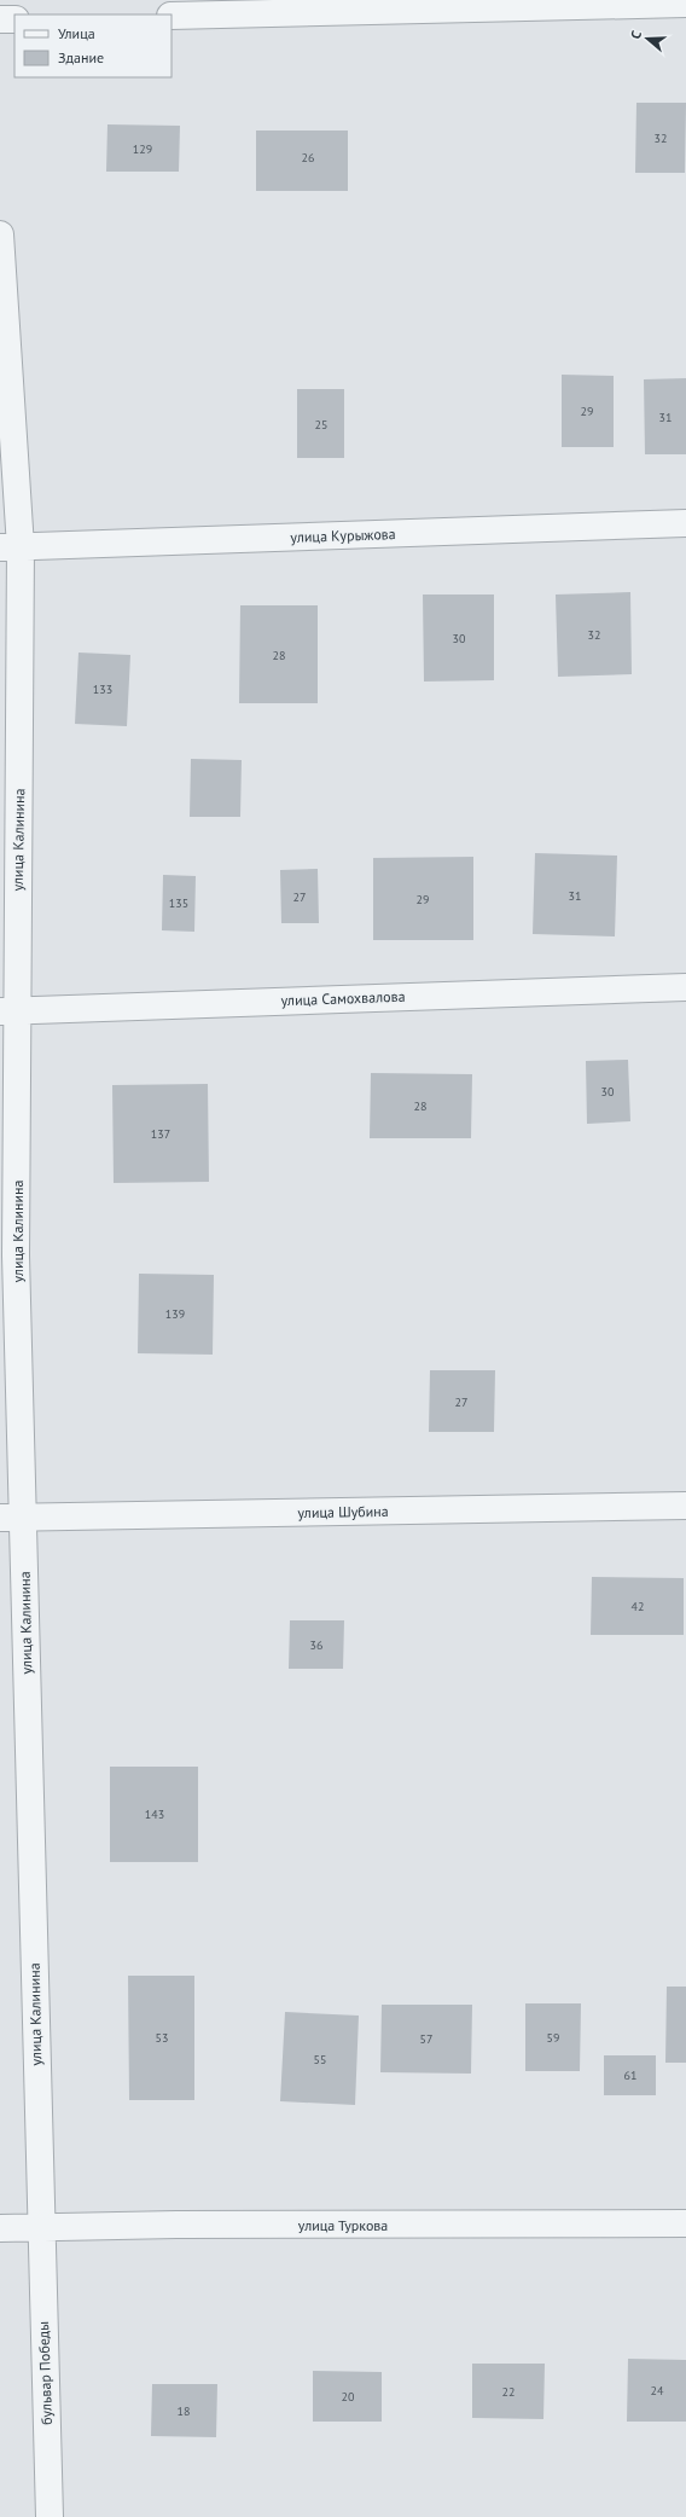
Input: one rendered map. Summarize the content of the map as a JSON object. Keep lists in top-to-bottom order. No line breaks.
{"streets":{"street":["улица Курыжова","улица Калинина","улица Самохвалова","улица Шубина","улица Туркова","бульвар Победы"]},"crossings":[["улица Курыжова","улица Калинина"],["улица Калинина","улица Самохвалова"],["улица Калинина","улица Шубина"],["улица Калинина","улица Туркова"],["улица Калинина","бульвар Победы"],["улица Туркова","бульвар Победы"]],"house_numbers":["32","129","26","29","31","25","32","30","28","133","31","27","29","135","30","28","137","139","27","42","36","143","53","59","57","55","61","24","22","20","18"],"legend":["Улица","Здание"],"north":"left"}
